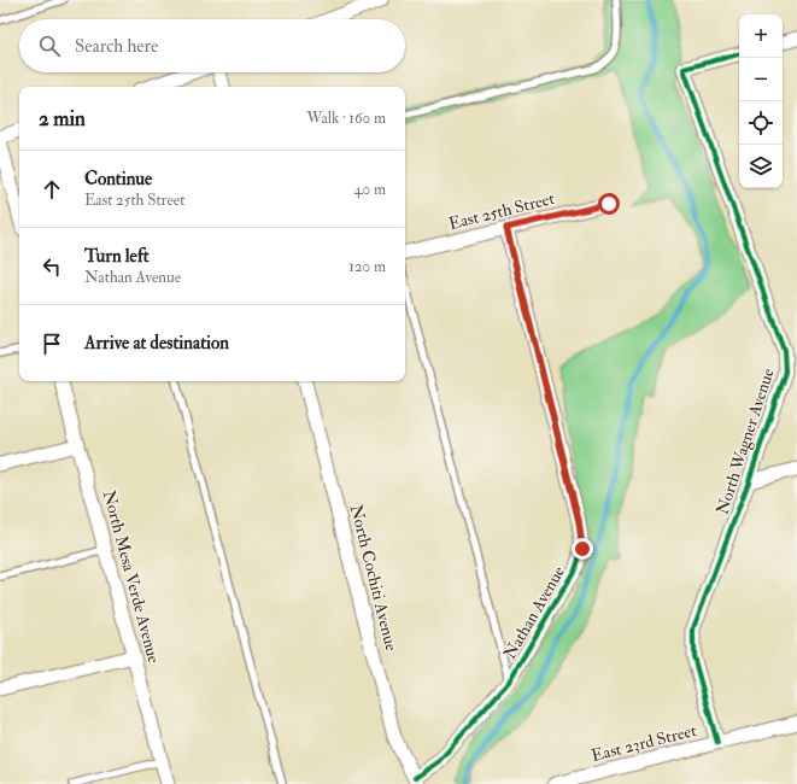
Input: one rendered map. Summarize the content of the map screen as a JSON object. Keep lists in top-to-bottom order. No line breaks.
{"streets":{"street":["East 25th Street","North Wagner Avenue","North Mesa Verde Avenue","North Cochiti Avenue","Nathan Avenue","East 23rd Street"]},"crossings":[["East 25th Street","Nathan Avenue"],["North Wagner Avenue","East 23rd Street"],["North Cochiti Avenue","Nathan Avenue"]],"page":{"map_buttons":["+","−"],"search":"Search here","heading":["2 min","Walk · 160 m"],"list":[["Continue","East 25th Street","40 m"],["Turn left","Nathan Avenue","120 m"],"Arrive at destination"]}}
